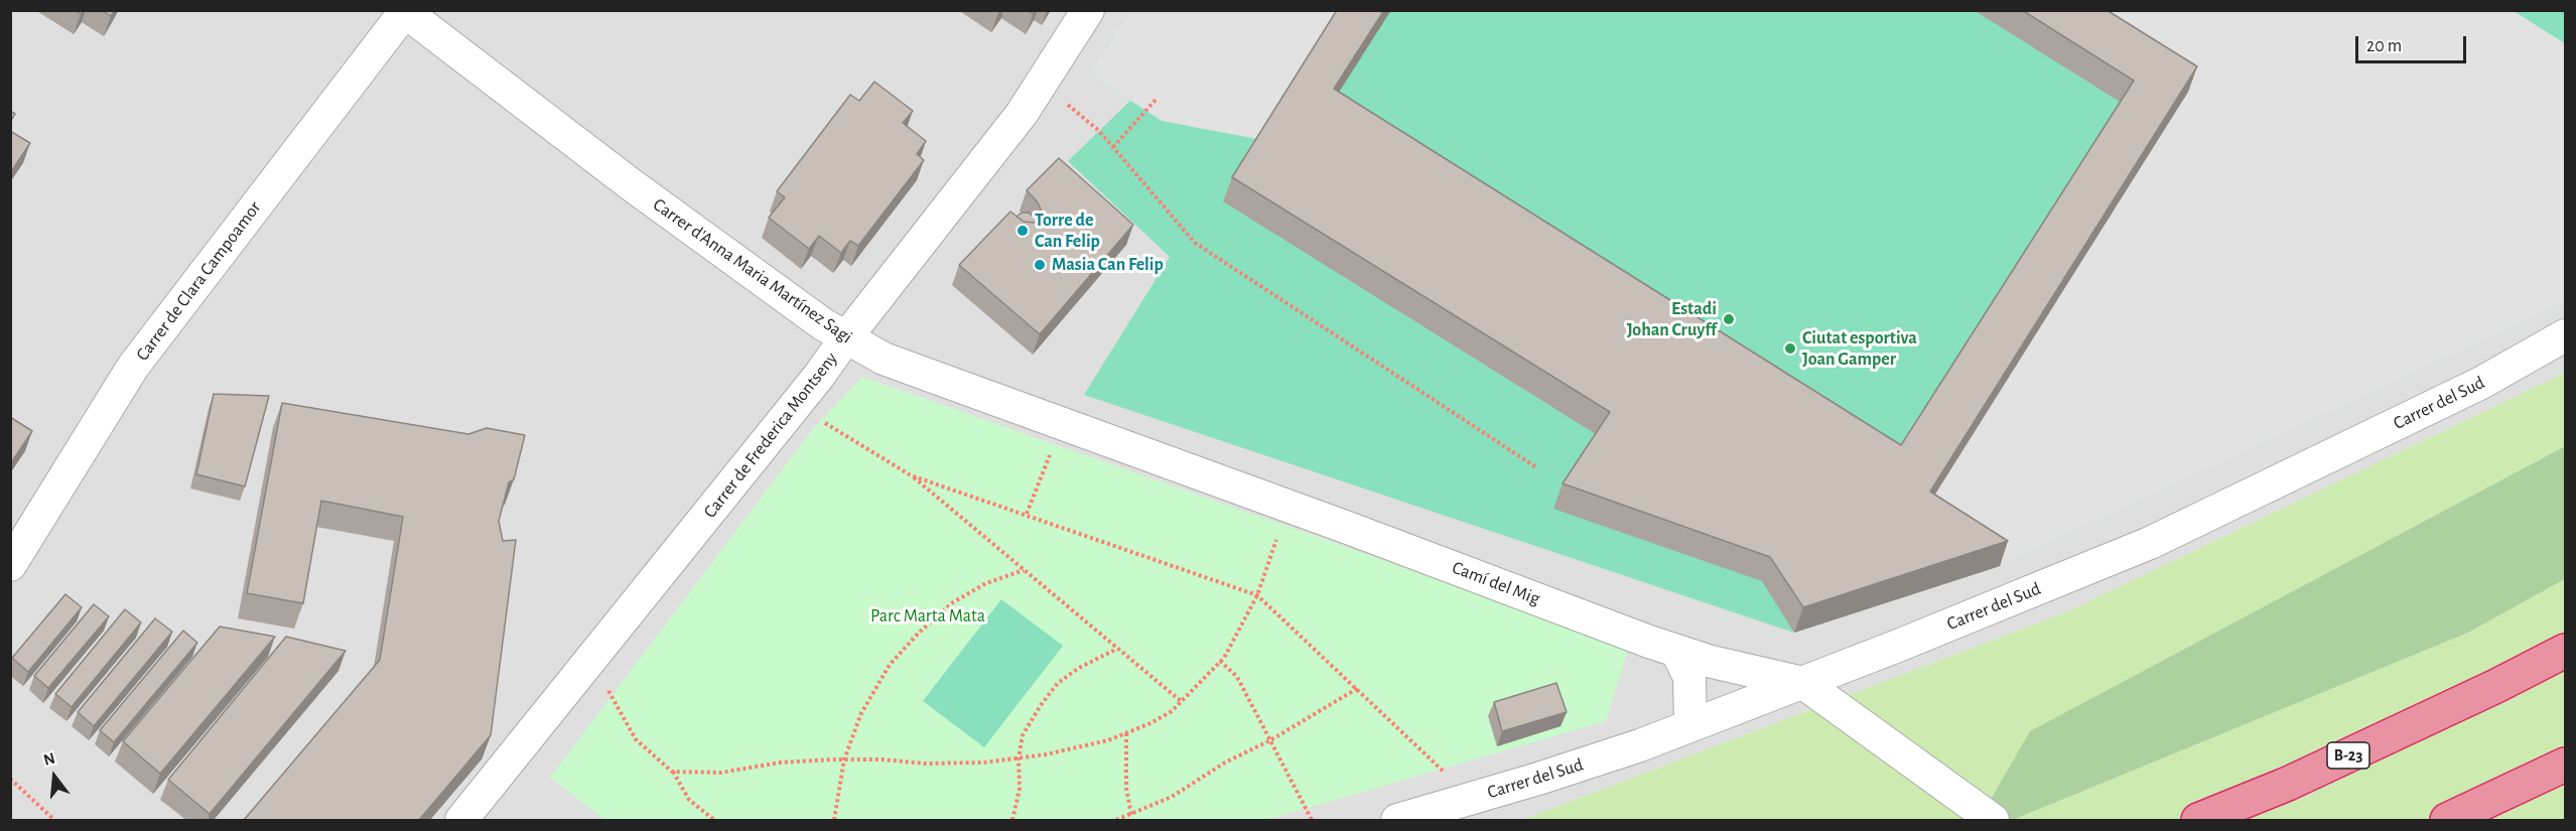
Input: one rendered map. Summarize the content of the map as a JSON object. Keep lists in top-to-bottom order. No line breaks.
{"streets":{"highway":["B-23"],"street":["Carrer d'Anna Maria Martínez Sagi","Carrer de Clara Campoamor","Carrer del Sud","Carrer de Frederica Montseny","Camí del Mig"]},"crossings":[["Carrer d'Anna Maria Martínez Sagi","Carrer de Clara Campoamor"],["Carrer d'Anna Maria Martínez Sagi","Carrer de Frederica Montseny"],["Carrer d'Anna Maria Martínez Sagi","Camí del Mig"],["Carrer del Sud","Camí del Mig"]],"parks":["Parc Marta Mata"],"places":["Torre de Can Felip","Masia Can Felip","Estadi Johan Cruyff","Ciutat esportiva Joan Gamper"],"scale_bar":"20 m","north":"top"}
